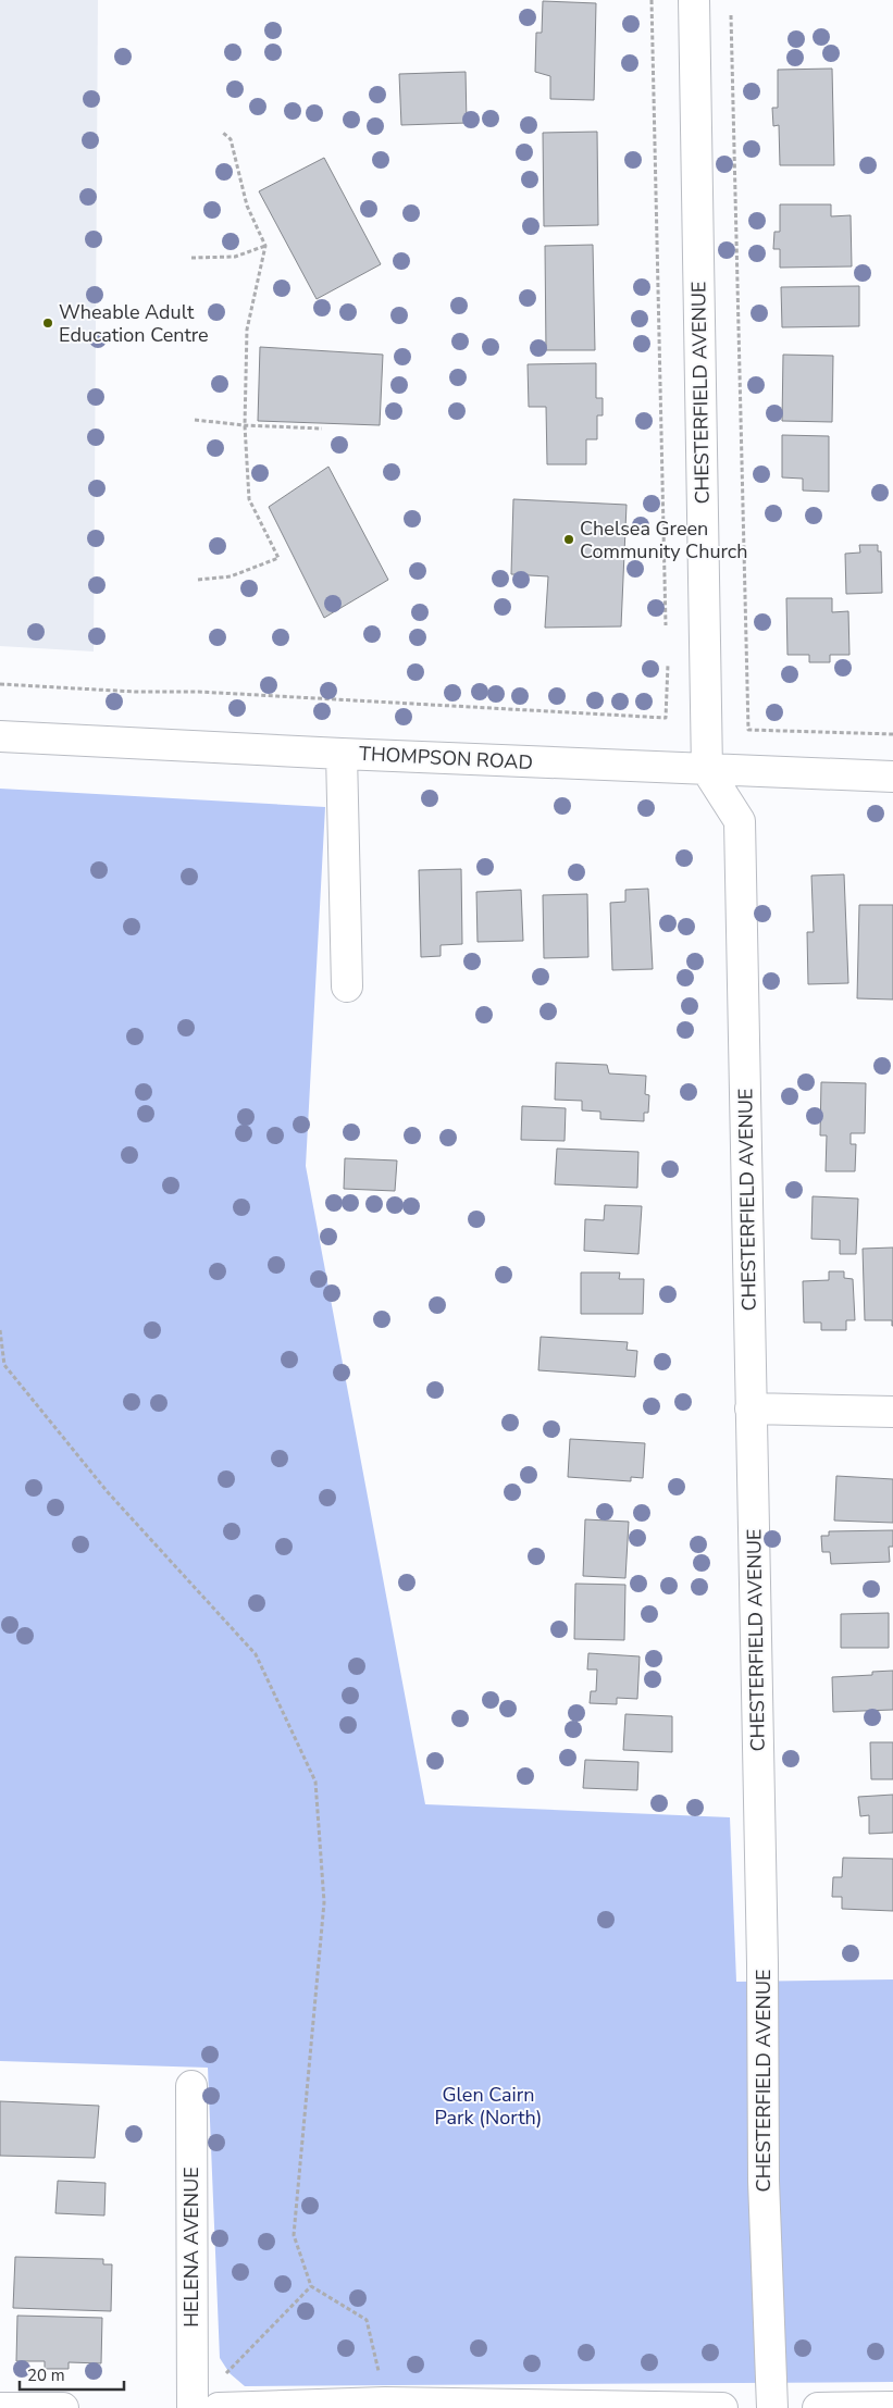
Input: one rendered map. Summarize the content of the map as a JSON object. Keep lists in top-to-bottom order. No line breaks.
{"streets":{"street":["CHESTERFIELD AVENUE","THOMPSON ROAD","HELENA AVENUE"]},"crossings":[["CHESTERFIELD AVENUE","THOMPSON ROAD"]],"parks":["Glen Cairn Park (North)"],"places":["Wheable Adult Education Centre","Chelsea Green Community Church"],"scale_bar":"20 m"}
